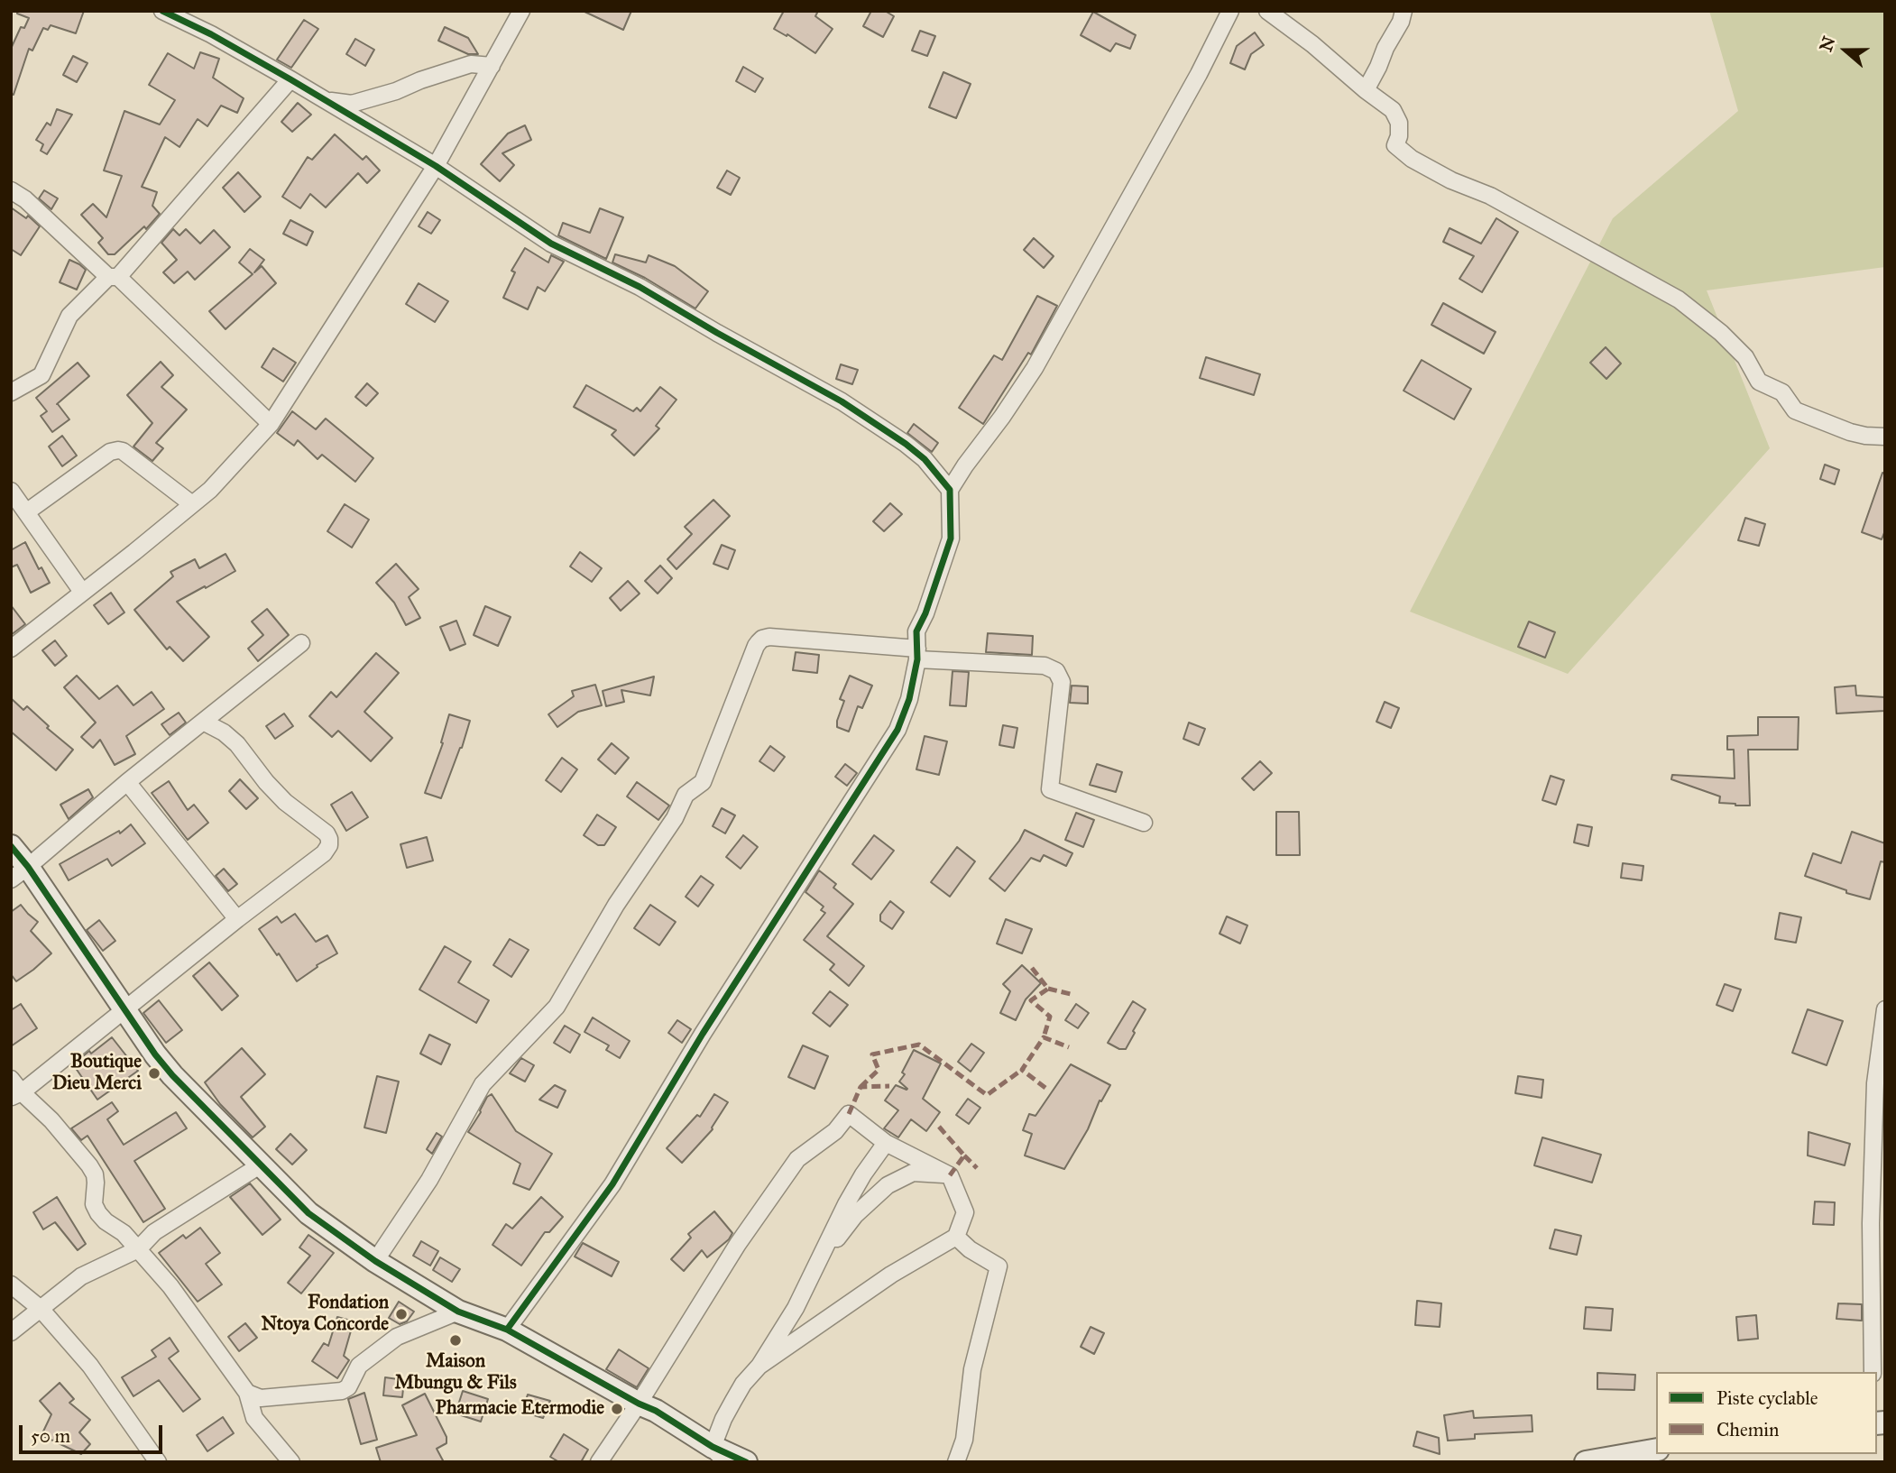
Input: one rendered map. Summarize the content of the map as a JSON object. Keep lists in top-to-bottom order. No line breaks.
{"places":["Boutique Dieu Merci","Fondation Ntoya Concorde","Maison Mbungu & Fils","Pharmacie Etermodie"],"legend":["Piste cyclable","Chemin"],"scale_bar":"50 m","north":"left"}
